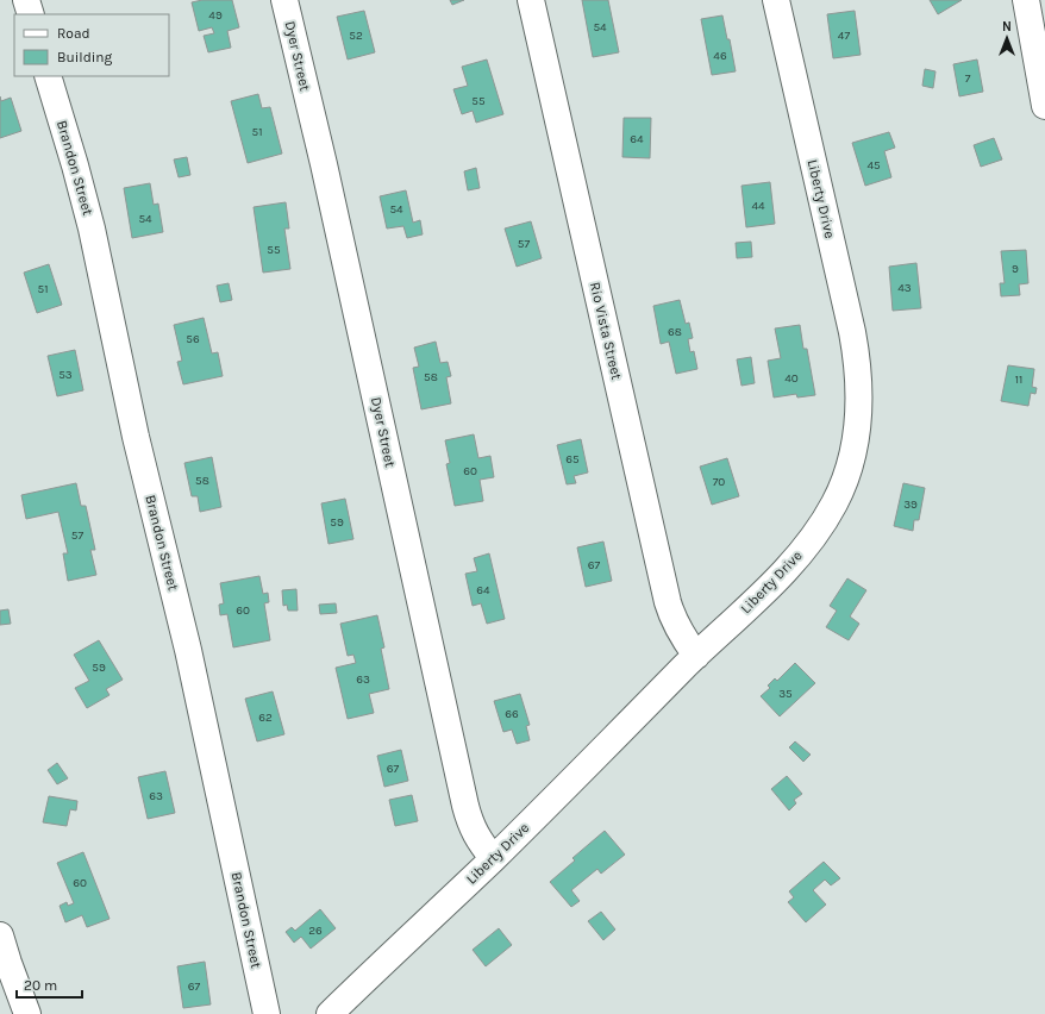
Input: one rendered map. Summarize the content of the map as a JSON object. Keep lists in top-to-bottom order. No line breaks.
{"streets":{"street":["Dyer Street","Brandon Street","Liberty Drive","Rio Vista Street"]},"crossings":[["Dyer Street","Liberty Drive"],["Liberty Drive","Rio Vista Street"]],"house_numbers":["49","54","52","47","46","7","55","51","64","45","44","54","54","57","55","9","43","51","68","56","53","58","40","11","65","60","58","70","39","59","57","67","64","60","59","63","35","66","62","67","63","60","26","67"],"legend":["Road","Building"],"scale_bar":"20 m","north":"top"}
